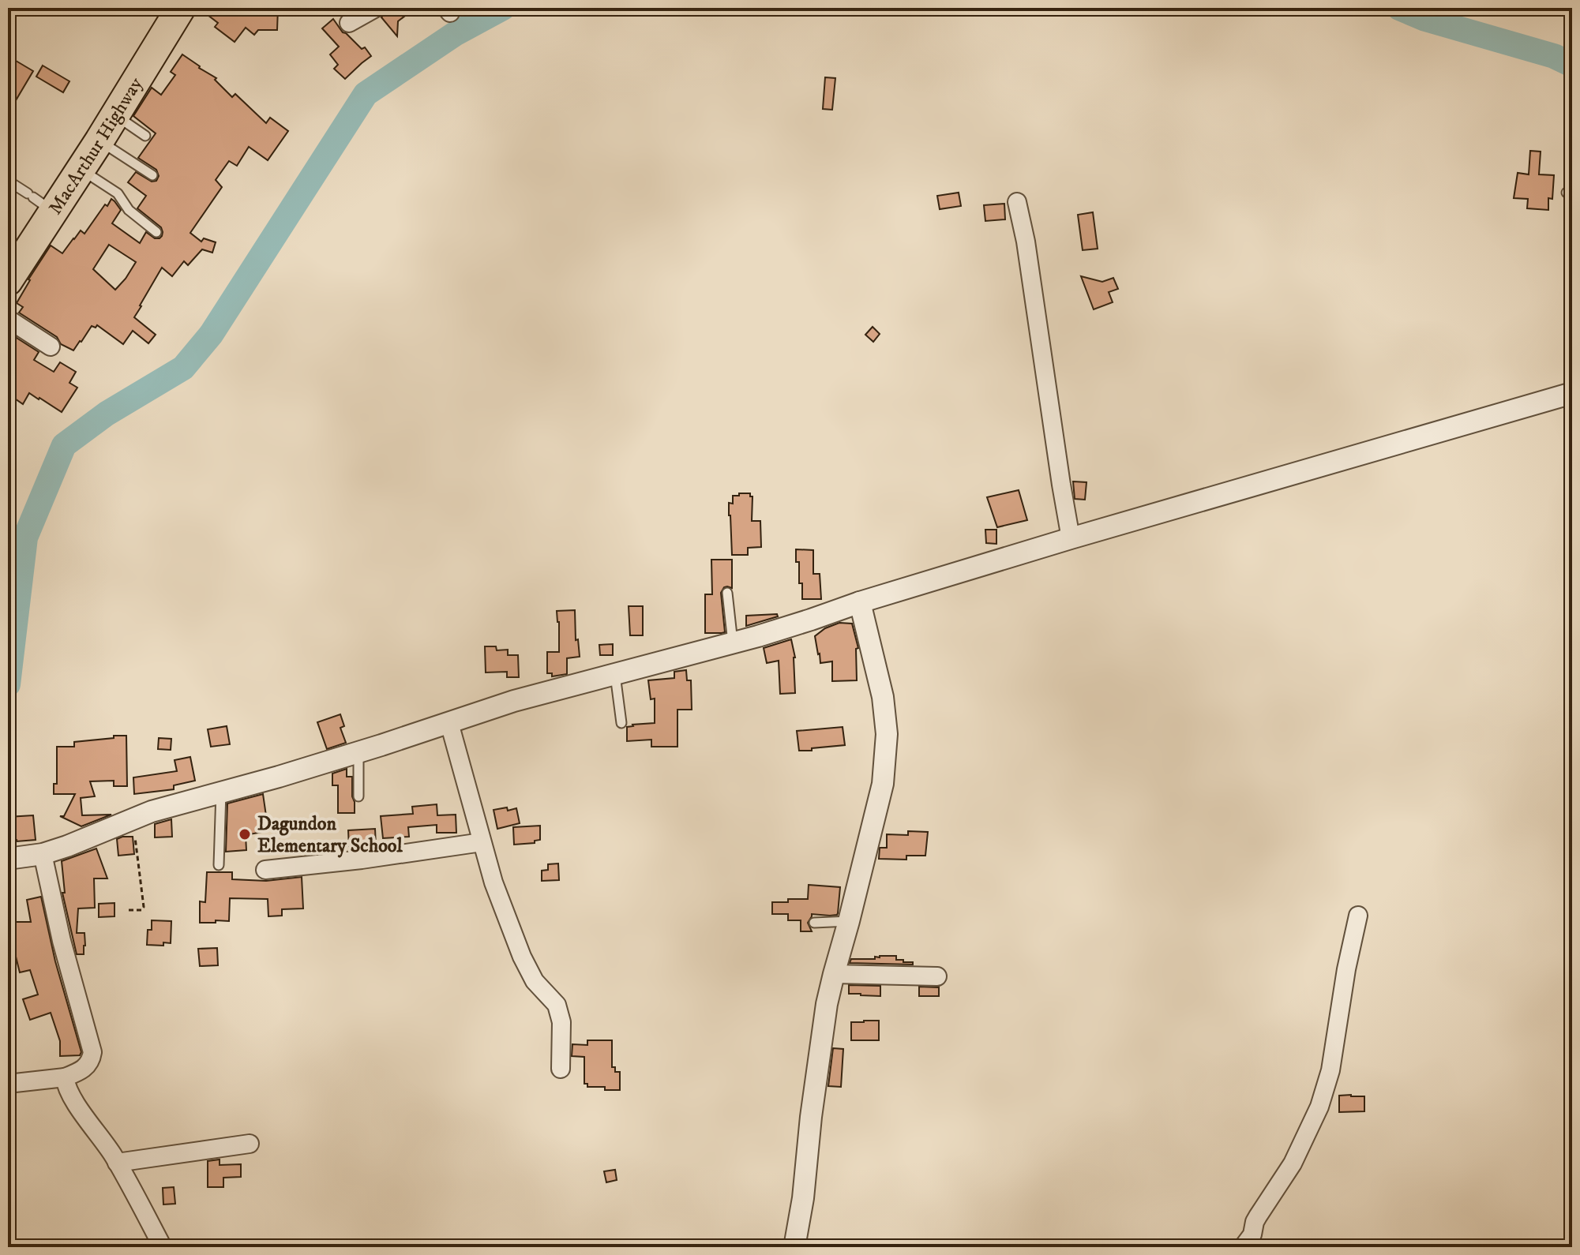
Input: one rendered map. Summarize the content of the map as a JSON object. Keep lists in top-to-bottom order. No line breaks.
{"streets":{"highway":["MacArthur Highway"]},"places":["Dagundon Elementary School"]}
